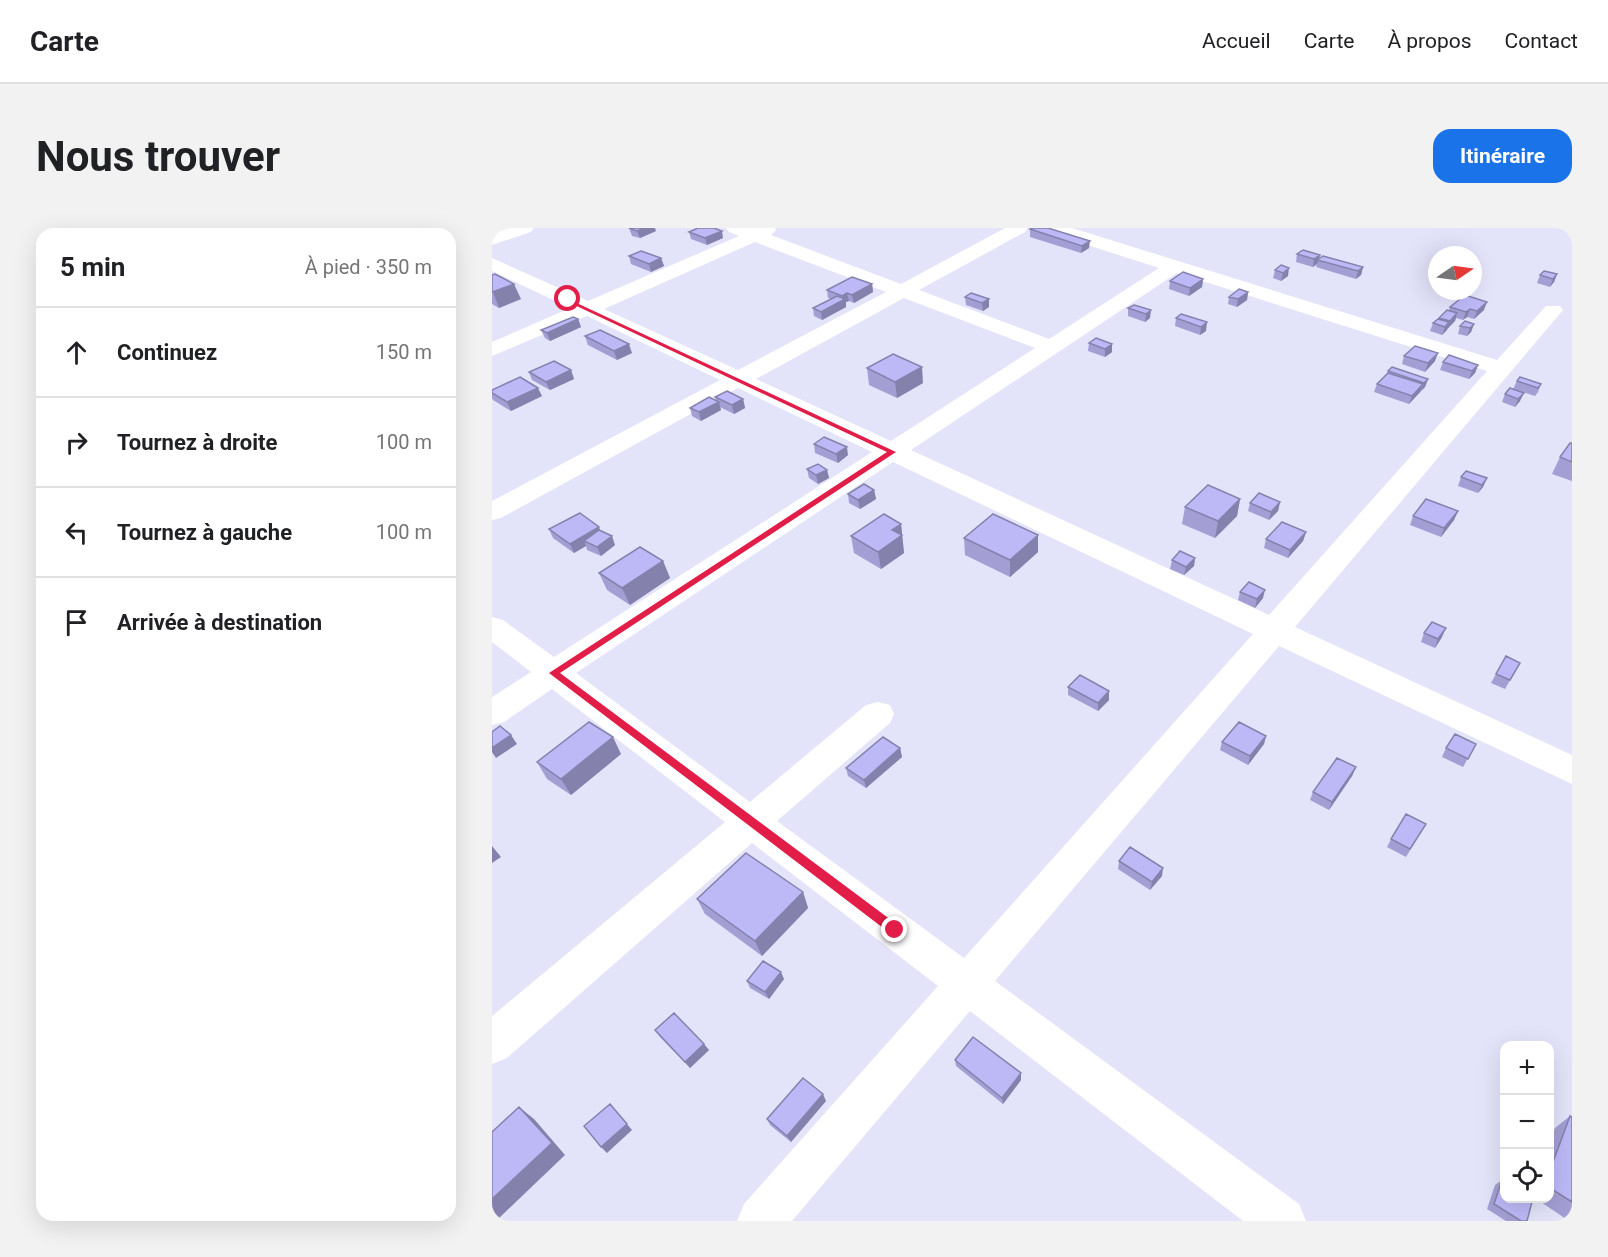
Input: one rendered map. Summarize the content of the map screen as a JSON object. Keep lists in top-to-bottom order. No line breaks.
{"north":"right","page":{"header":"Carte","nav":["Accueil","Carte","À propos","Contact"],"buttons":"Itinéraire","title":"Nous trouver","heading":["5 min","À pied · 350 m"],"list":[["Continuez","150 m"],["Tournez à droite","100 m"],["Tournez à gauche","100 m"],"Arrivée à destination"],"map_buttons":["+","−"]}}
